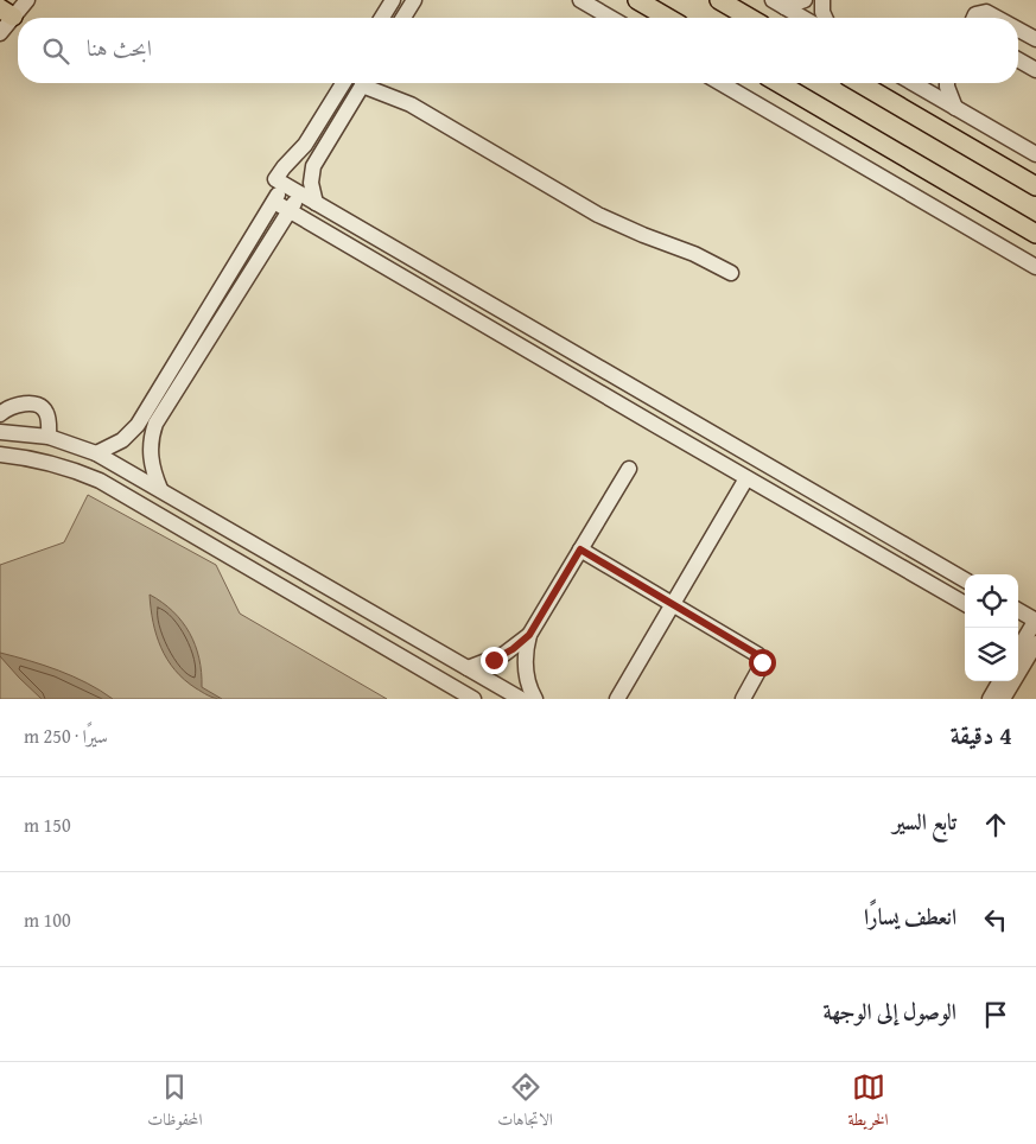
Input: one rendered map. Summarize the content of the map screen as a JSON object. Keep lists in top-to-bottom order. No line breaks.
{"page":{"search":"ابحث هنا","heading":["4 دقيقة","سيرًا · 250 m"],"list":[["تابع السير","150 m"],["انعطف يسارًا","100 m"],"الوصول إلى الوجهة"],"nav":["الخريطة","الاتجاهات","المحفوظات"]}}
